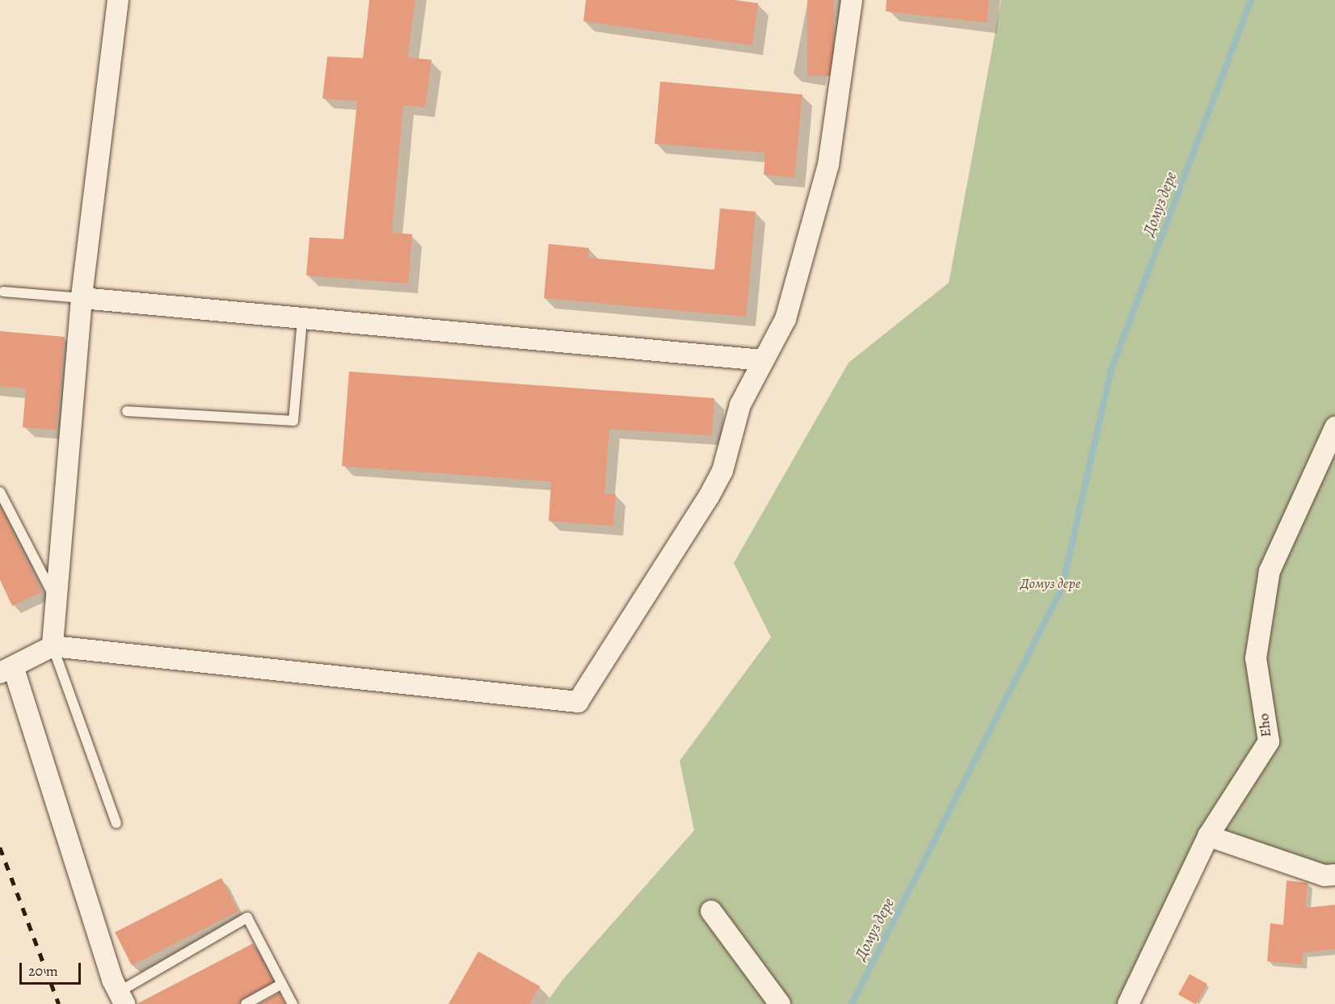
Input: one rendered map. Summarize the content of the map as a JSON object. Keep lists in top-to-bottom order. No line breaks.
{"streets":{"street":["Eho"]},"water":["Домуз дере"],"parks":["Домуз дере"],"scale_bar":"20 m"}
